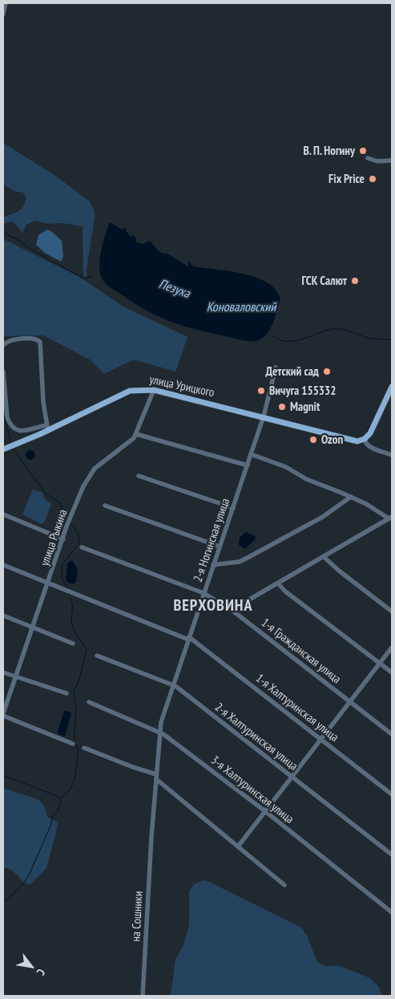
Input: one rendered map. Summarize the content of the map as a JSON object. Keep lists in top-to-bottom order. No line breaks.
{"streets":{"main road":["улица Урицкого"],"street":["улица Рыкина","2-я Ногинская улица","1-я Гражданская улица","1-я Халтуринская улица","2-я Халтуринская улица","3-я Халтуринская улица","на Сошники"]},"crossings":[["улица Урицкого","улица Рыкина"],["улица Урицкого","2-я Ногинская улица"],["улица Рыкина","1-я Халтуринская улица"],["2-я Ногинская улица","1-я Гражданская улица"],["2-я Ногинская улица","1-я Халтуринская улица"],["2-я Ногинская улица","2-я Халтуринская улица"],["2-я Ногинская улица","3-я Халтуринская улица"],["2-я Ногинская улица","на Сошники"]],"districts":["ВЕРХОВИНА"],"water":["Пезуха","Коноваловский"],"places":["В. П. Ногину","Fix Price","ГСК Салют","Детский сад","Вичуга 155332","Magnit","Ozon"],"north":"bottom right"}
